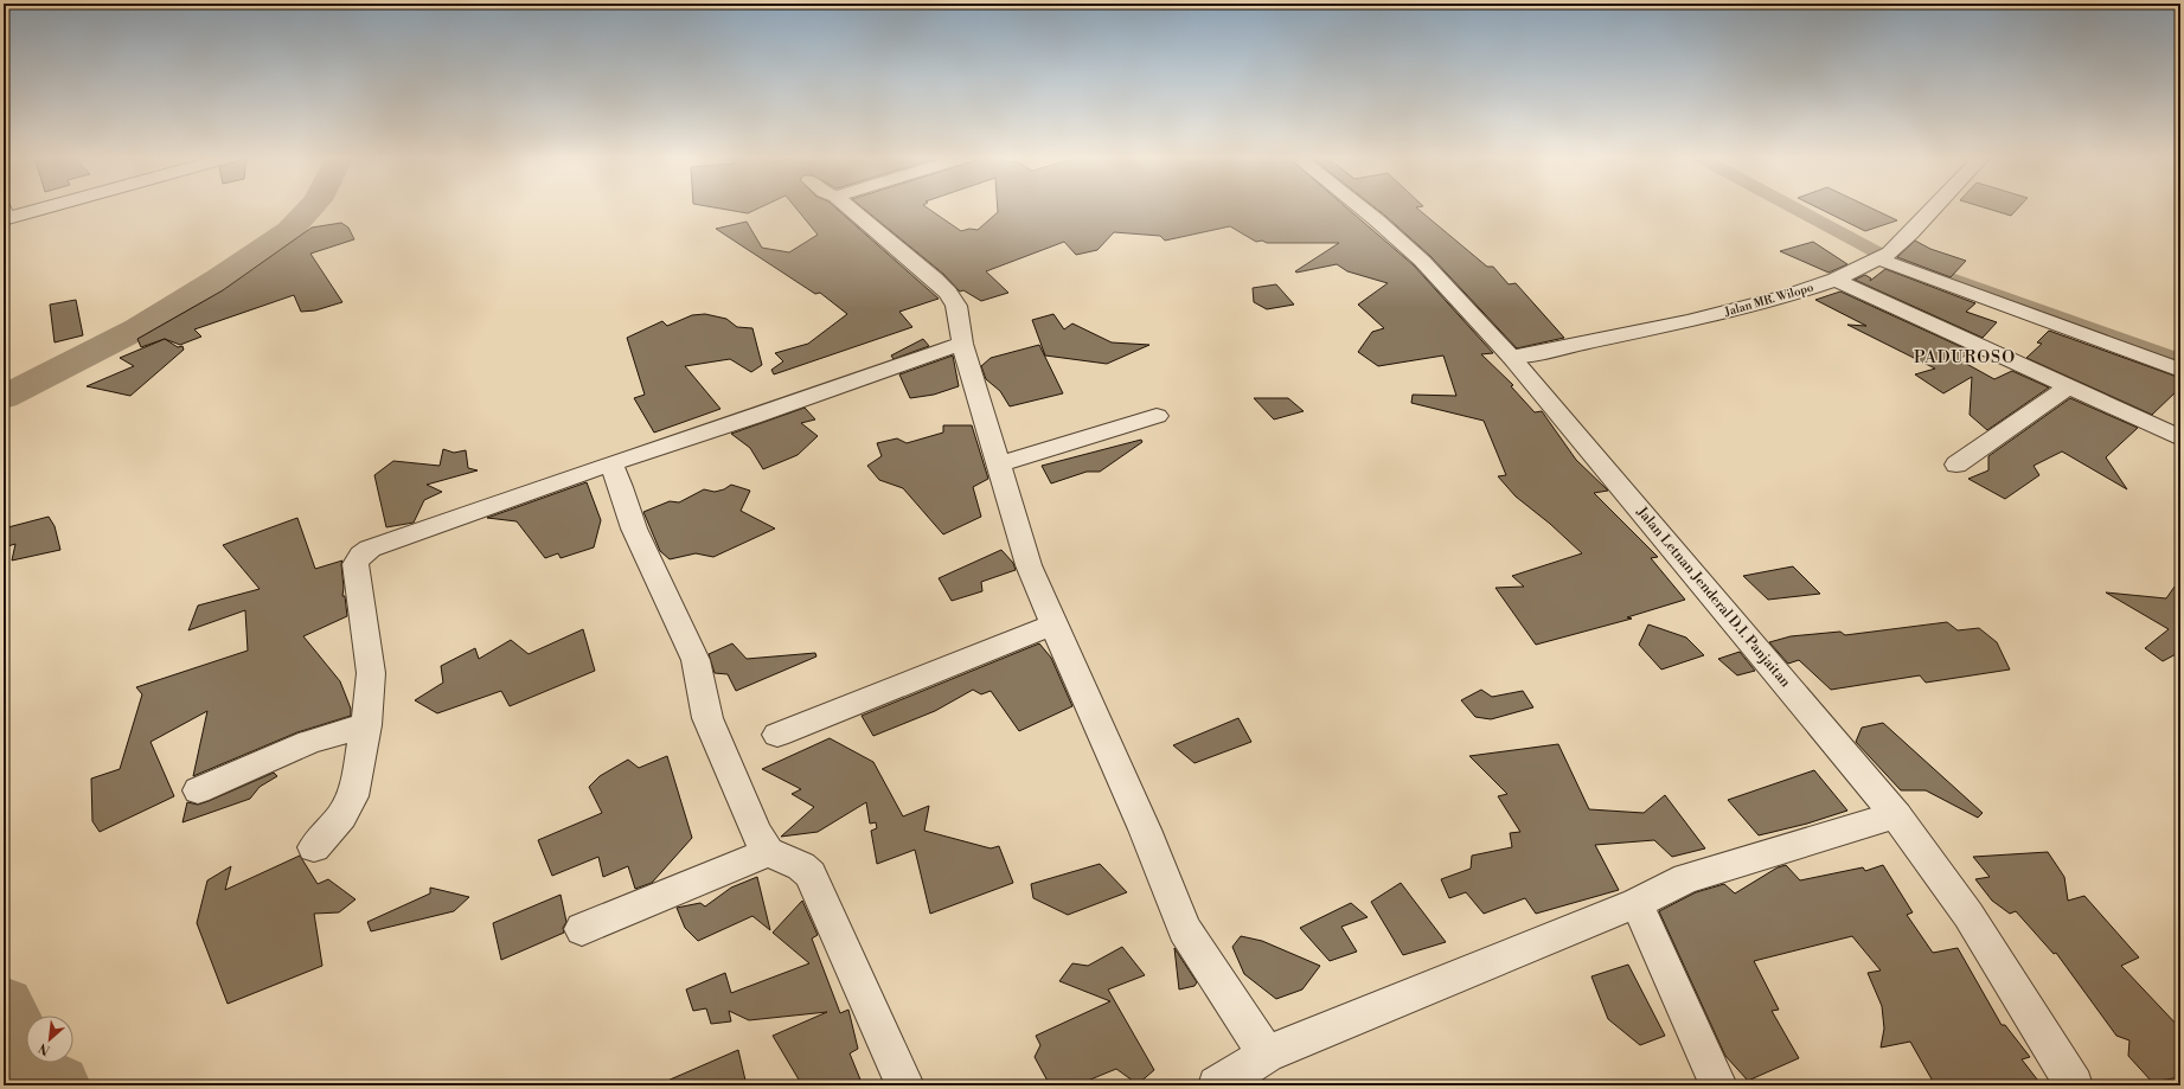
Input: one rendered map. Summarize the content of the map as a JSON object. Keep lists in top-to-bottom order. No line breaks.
{"streets":{"street":["Jalan MR. Wilopo","Jalan Letnan Jenderal D.I. Panjaitan"]},"crossings":[["Jalan MR. Wilopo","Jalan Letnan Jenderal D.I. Panjaitan"]],"districts":["PADUROSO"],"north":"bottom left"}
